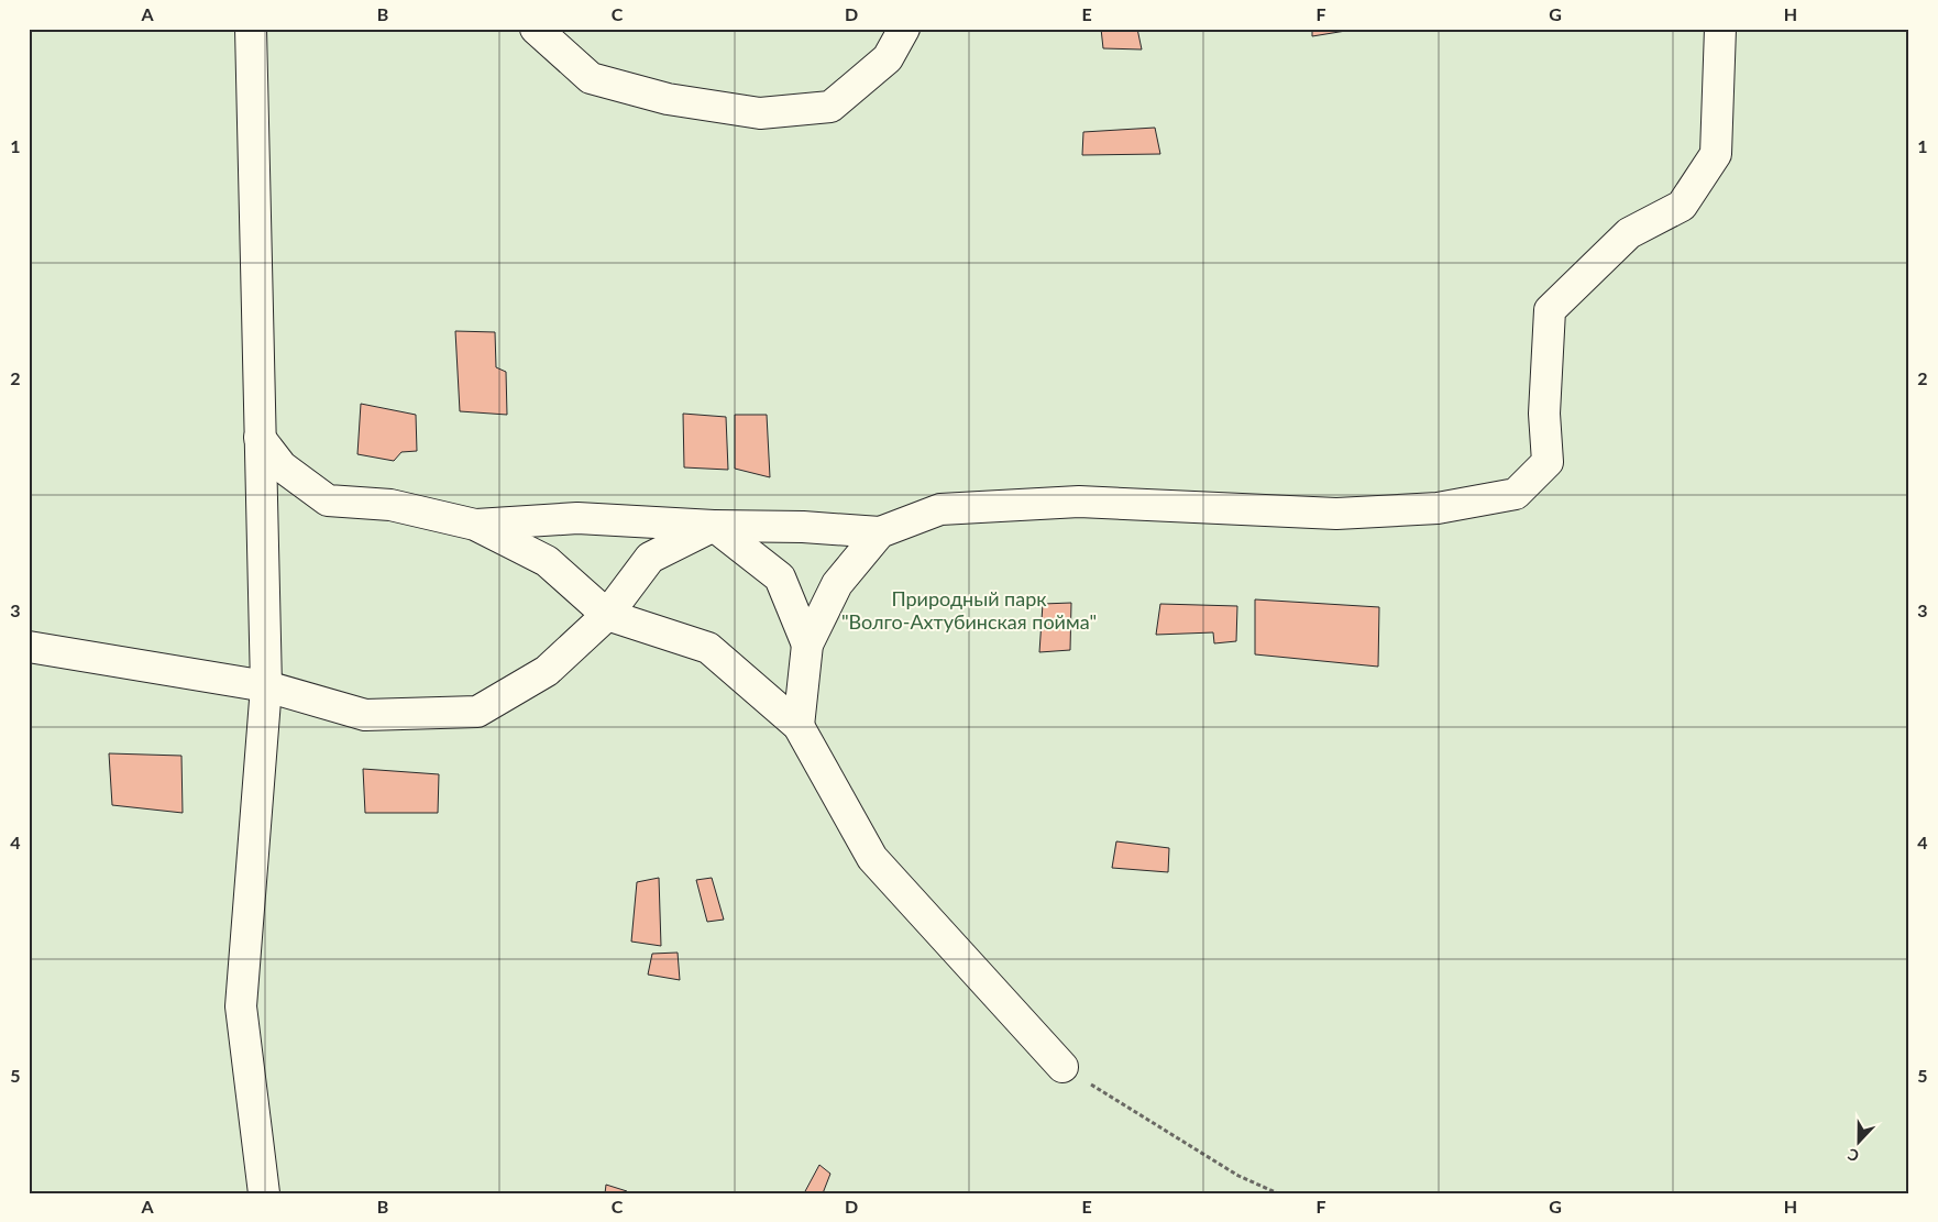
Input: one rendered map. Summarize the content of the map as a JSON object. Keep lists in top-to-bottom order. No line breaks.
{"parks":["Природный парк \"Волго-Ахтубинская пойма\""],"north":"bottom","grid":{"columns":["A","B","C","D","E","F","G","H"],"rows":["1","2","3","4","5"]}}
